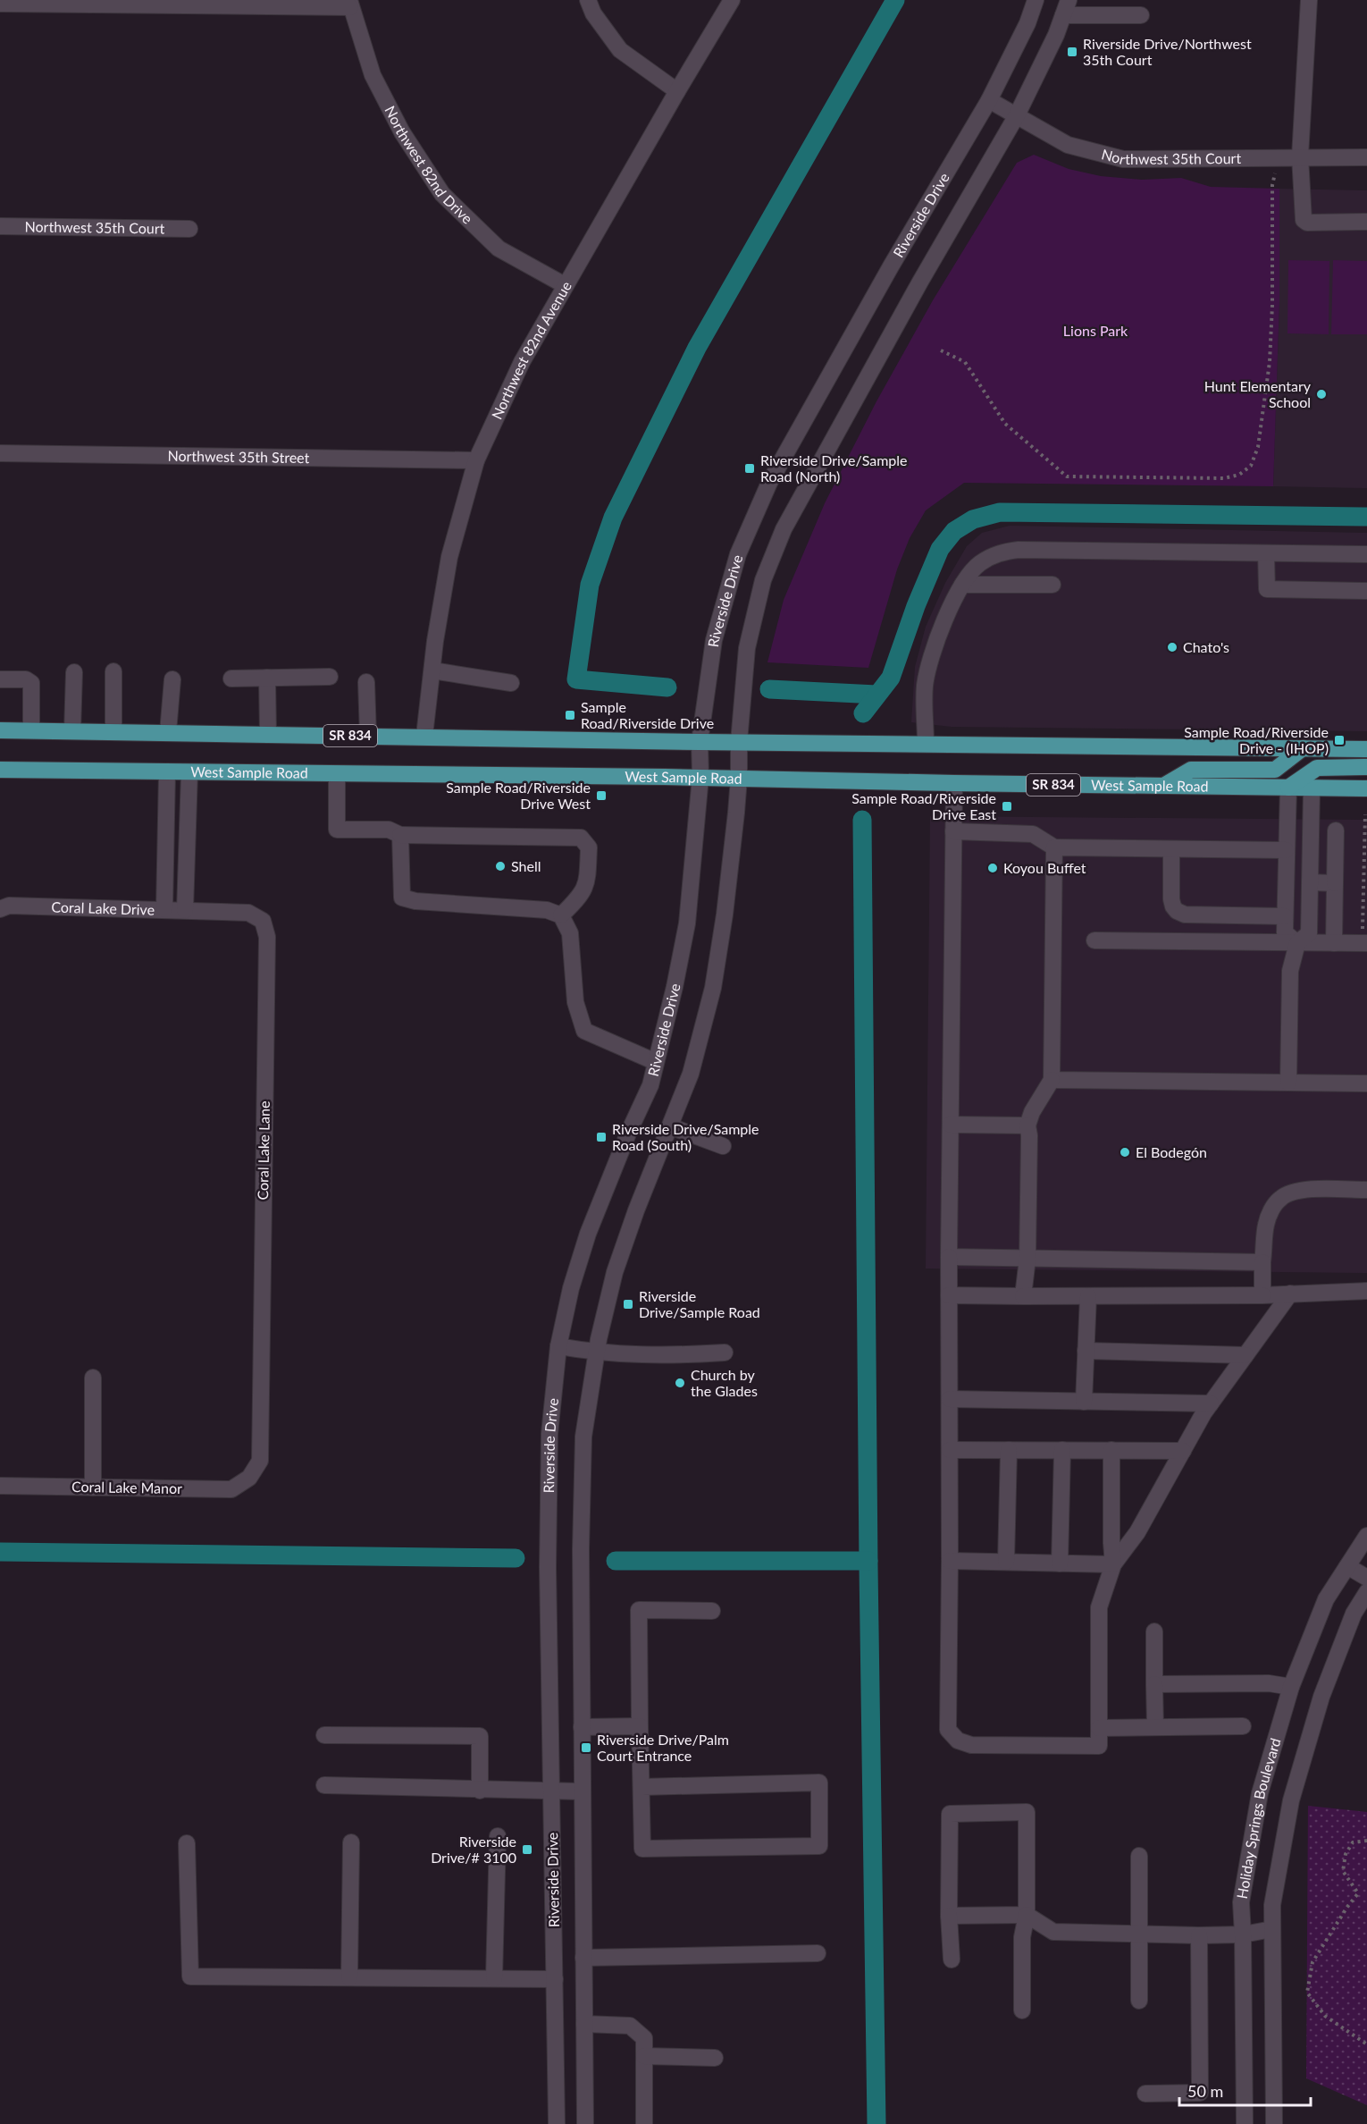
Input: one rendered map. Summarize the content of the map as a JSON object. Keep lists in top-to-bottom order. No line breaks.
{"streets":{"main road":["SR 834","West Sample Road"],"street":["Northwest 35th Court","Northwest 82nd Drive","Riverside Drive","Northwest 82nd Avenue","Northwest 35th Street","Coral Lake Drive","Coral Lake Lane","Coral Lake Manor","Holiday Springs Boulevard"]},"crossings":[["Northwest 35th Court","Riverside Drive"],["Northwest 82nd Drive","Northwest 82nd Avenue"],["Riverside Drive","SR 834"],["Riverside Drive","West Sample Road"],["Northwest 82nd Avenue","Northwest 35th Street"],["Northwest 82nd Avenue","SR 834"],["West Sample Road","Coral Lake Drive"],["Coral Lake Drive","Coral Lake Lane"],["Coral Lake Lane","Coral Lake Manor"]],"parks":["Lions Park"],"places":{"transit":["Riverside Drive/Northwest 35th Court","Riverside Drive/Sample Road (North)","Sample Road/Riverside Drive","Sample Road/Riverside Drive - (IHOP)","Sample Road/Riverside Drive West","Sample Road/Riverside Drive East","Riverside Drive/Sample Road (South)","Riverside Drive/Sample Road","Riverside Drive/Palm Court Entrance","Riverside Drive/# 3100"],"other":["Hunt Elementary School","Chato's","Shell","Koyou Buffet","El Bodegón","Church by the Glades"]},"scale_bar":"50 m"}
